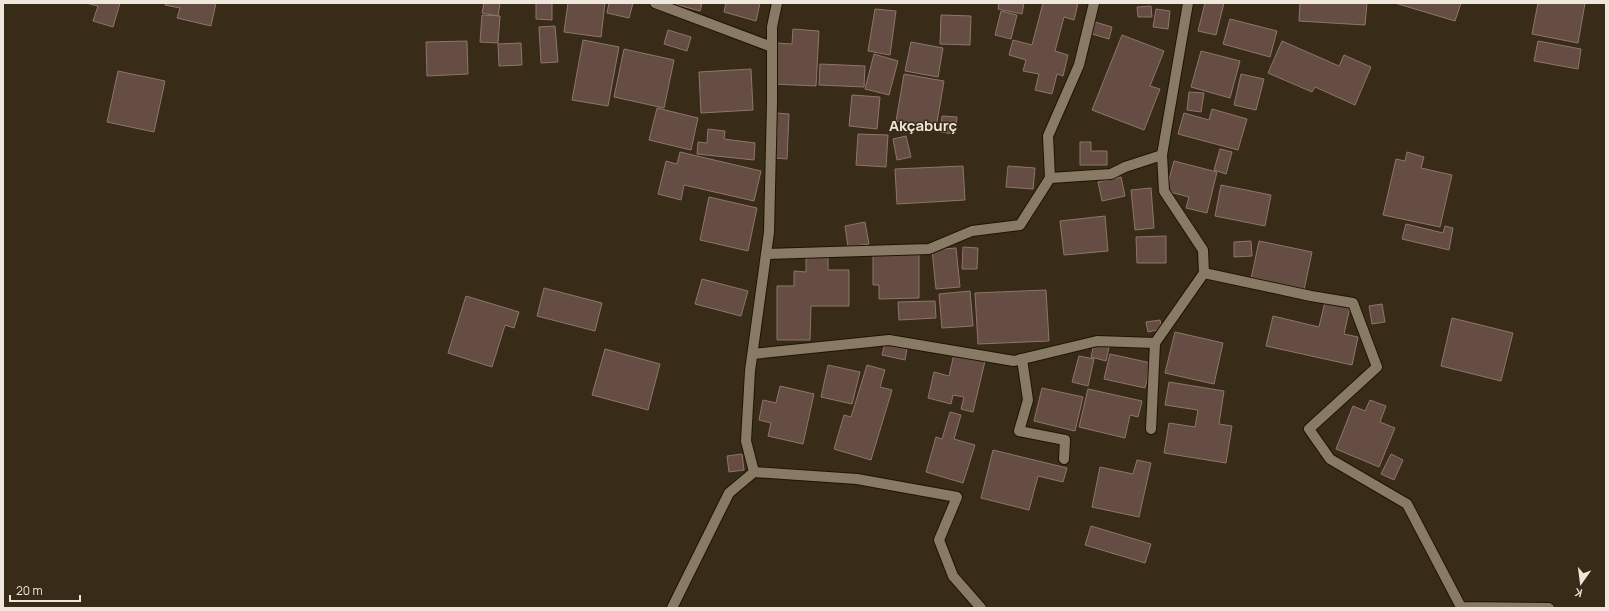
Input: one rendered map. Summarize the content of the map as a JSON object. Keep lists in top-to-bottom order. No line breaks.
{"districts":["Akçaburç"],"scale_bar":"20 m","north":"bottom"}
